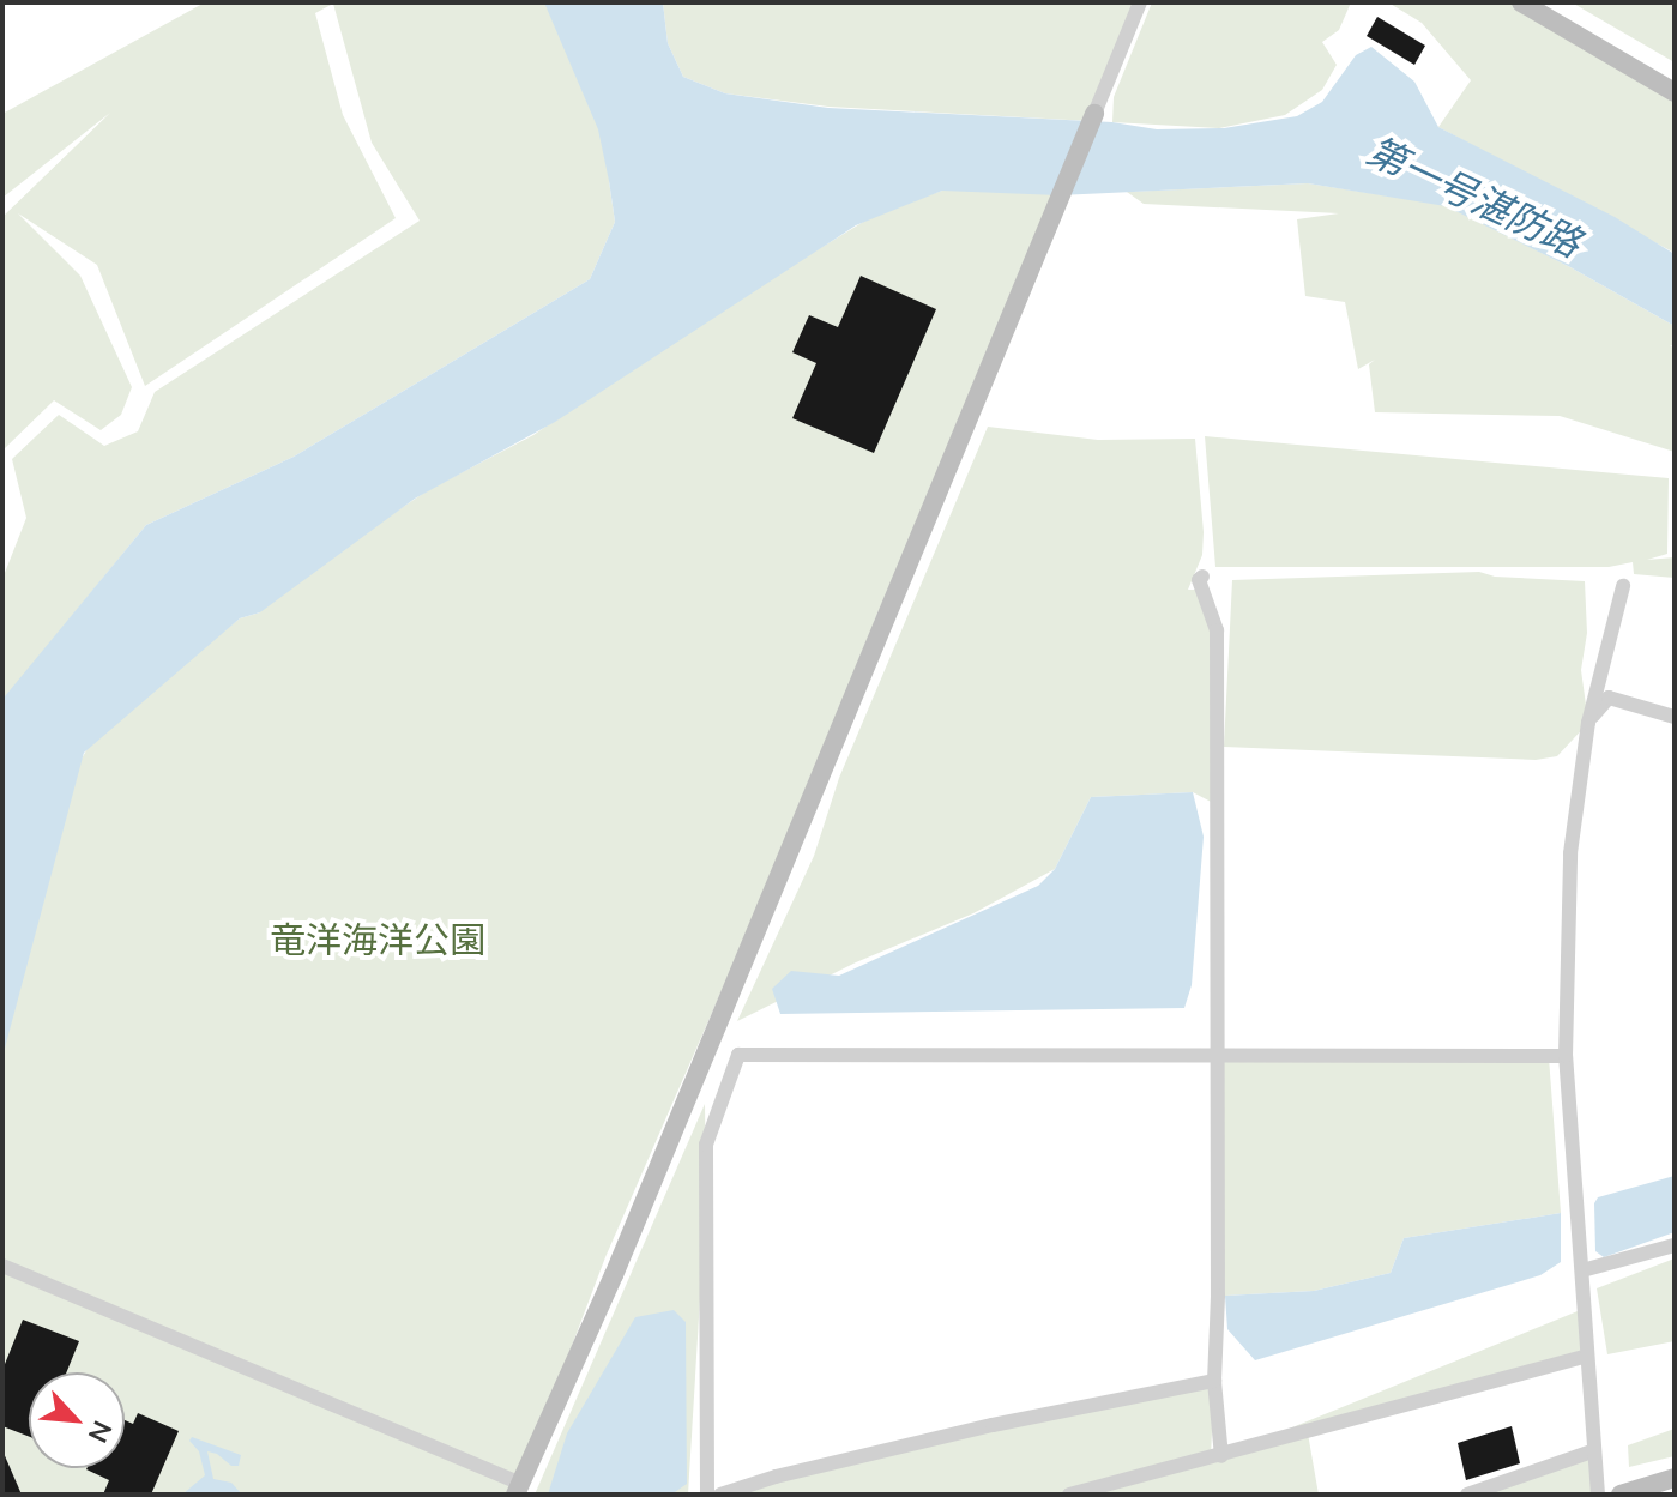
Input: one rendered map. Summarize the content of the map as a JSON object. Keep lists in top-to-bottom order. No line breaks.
{"water":["第一号湛防路"],"parks":["竜洋海洋公園"],"north":"bottom right"}
